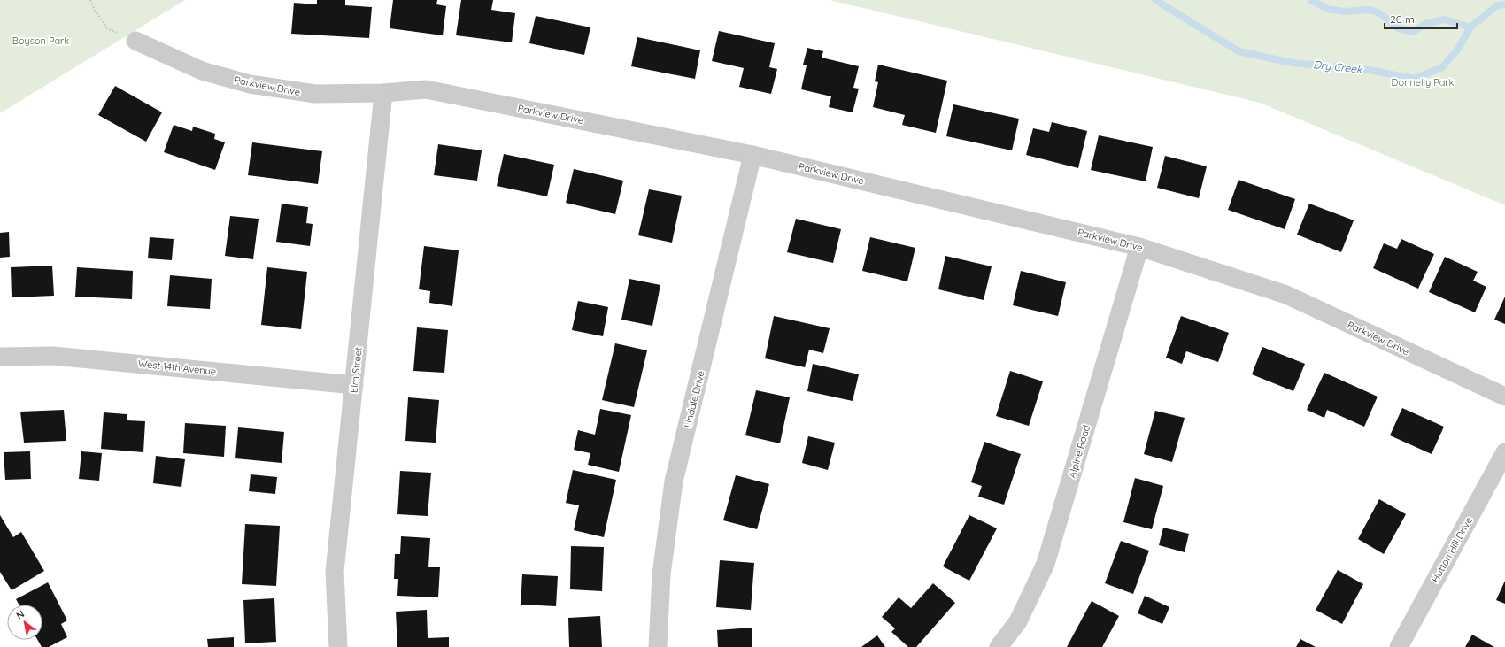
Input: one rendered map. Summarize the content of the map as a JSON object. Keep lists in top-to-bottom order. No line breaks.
{"streets":{"street":["Parkview Drive","West 14th Avenue","Elm Street","Lindale Drive","Alpine Road","Hutton Hill Drive"]},"crossings":[["Parkview Drive","Elm Street"],["Parkview Drive","Lindale Drive"],["Parkview Drive","Alpine Road"],["West 14th Avenue","Elm Street"]],"water":["Dry Creek"],"parks":["Boyson Park","Donnelly Park"],"scale_bar":"20 m","north":"top left"}
